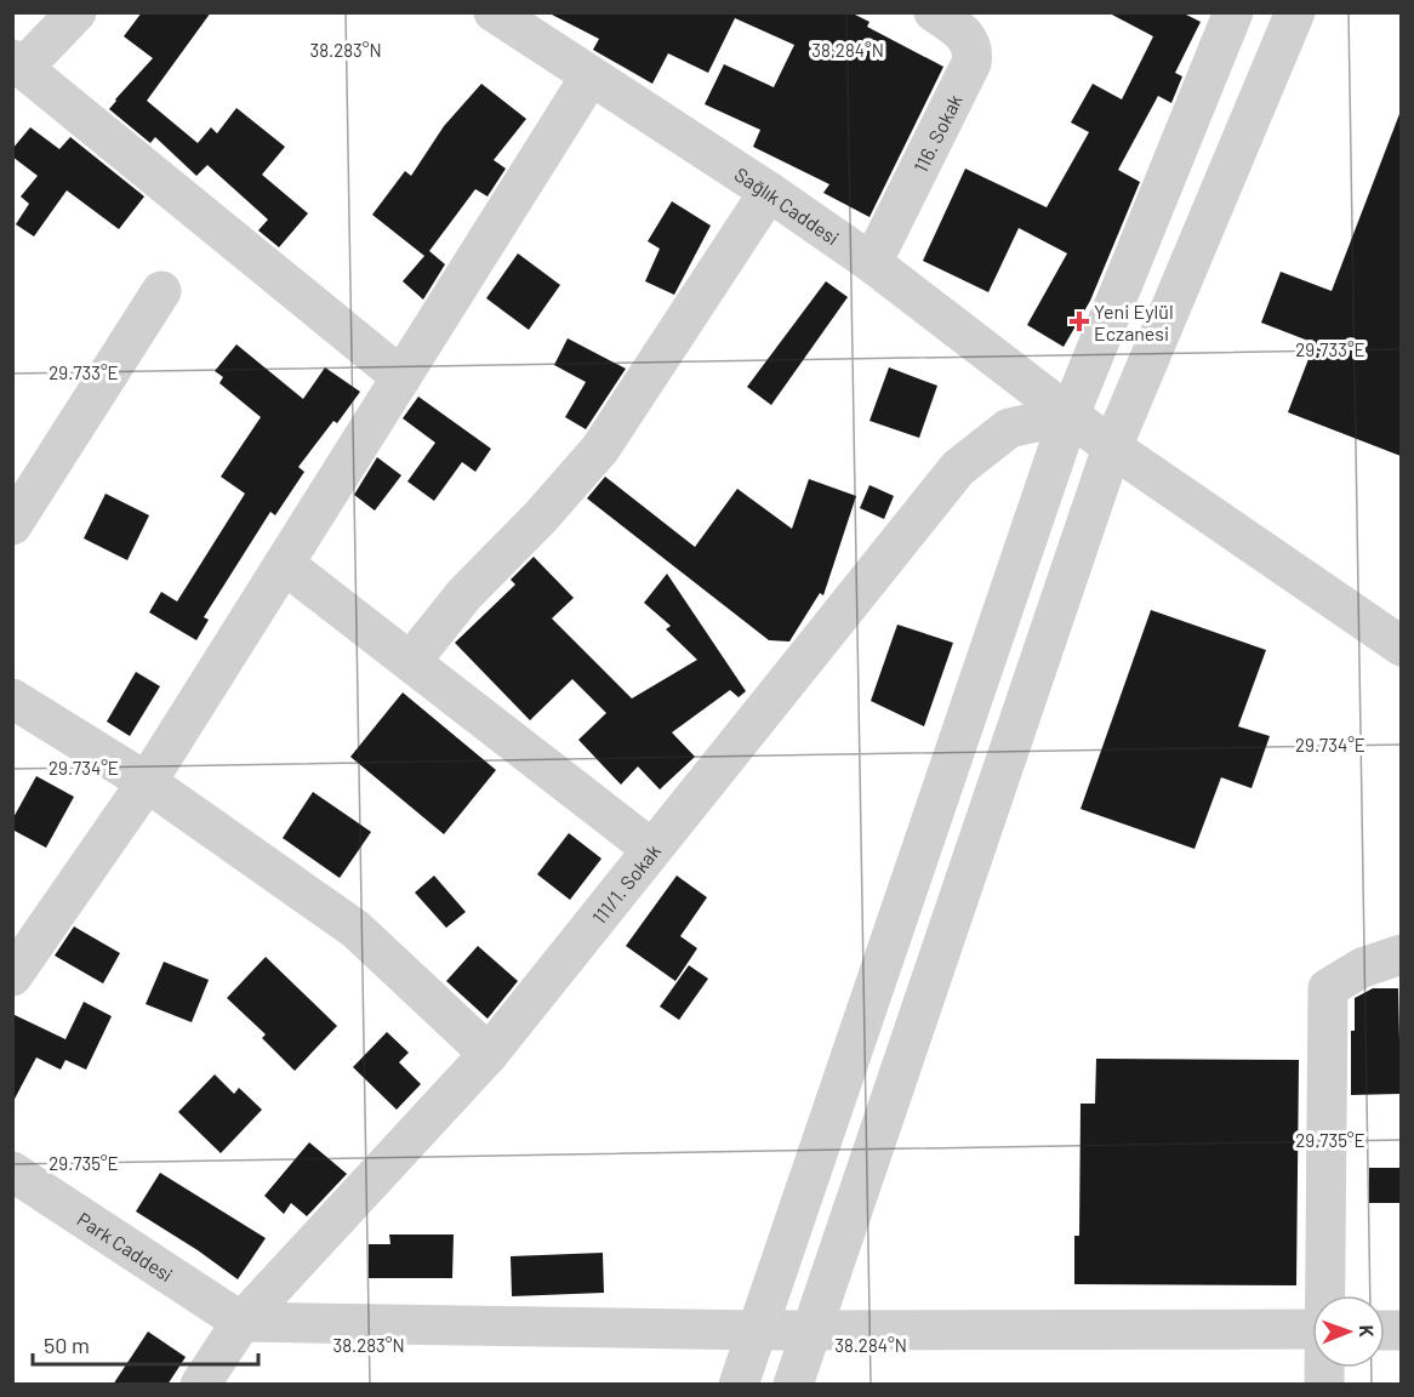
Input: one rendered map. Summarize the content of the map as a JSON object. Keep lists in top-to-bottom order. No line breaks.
{"streets":{"street":["116. Sokak","Sağlık Caddesi","111/1. Sokak","Park Caddesi"]},"crossings":[["116. Sokak","Sağlık Caddesi"],["Sağlık Caddesi","111/1. Sokak"],["111/1. Sokak","Park Caddesi"]],"places":{"health":["Yeni Eylül Eczanesi"]},"scale_bar":"50 m","north":"right","coordinates":["38.283°N","38.284°N","29.733°E","29.734°E","29.735°E"]}
